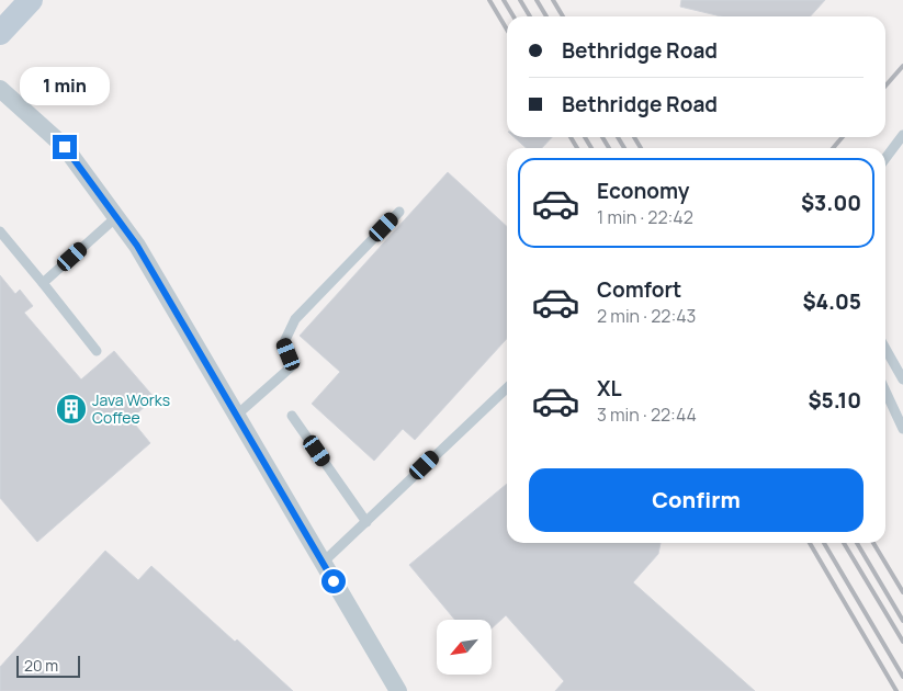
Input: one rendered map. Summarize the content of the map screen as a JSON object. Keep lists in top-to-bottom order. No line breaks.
{"places":{"building":["Java Works Coffee"]},"scale_bar":"20 m","north":"bottom left","page":{"banner":["Bethridge Road","Bethridge Road"],"bubble":"1 min","list":[{"name":"Economy","note":"1 min · 22:42","value":"$3.00"},{"name":"Comfort","note":"2 min · 22:43","value":"$4.05"},{"name":"XL","note":"3 min · 22:44","value":"$5.10"}],"buttons":"Confirm","scale":"20 m"}}
